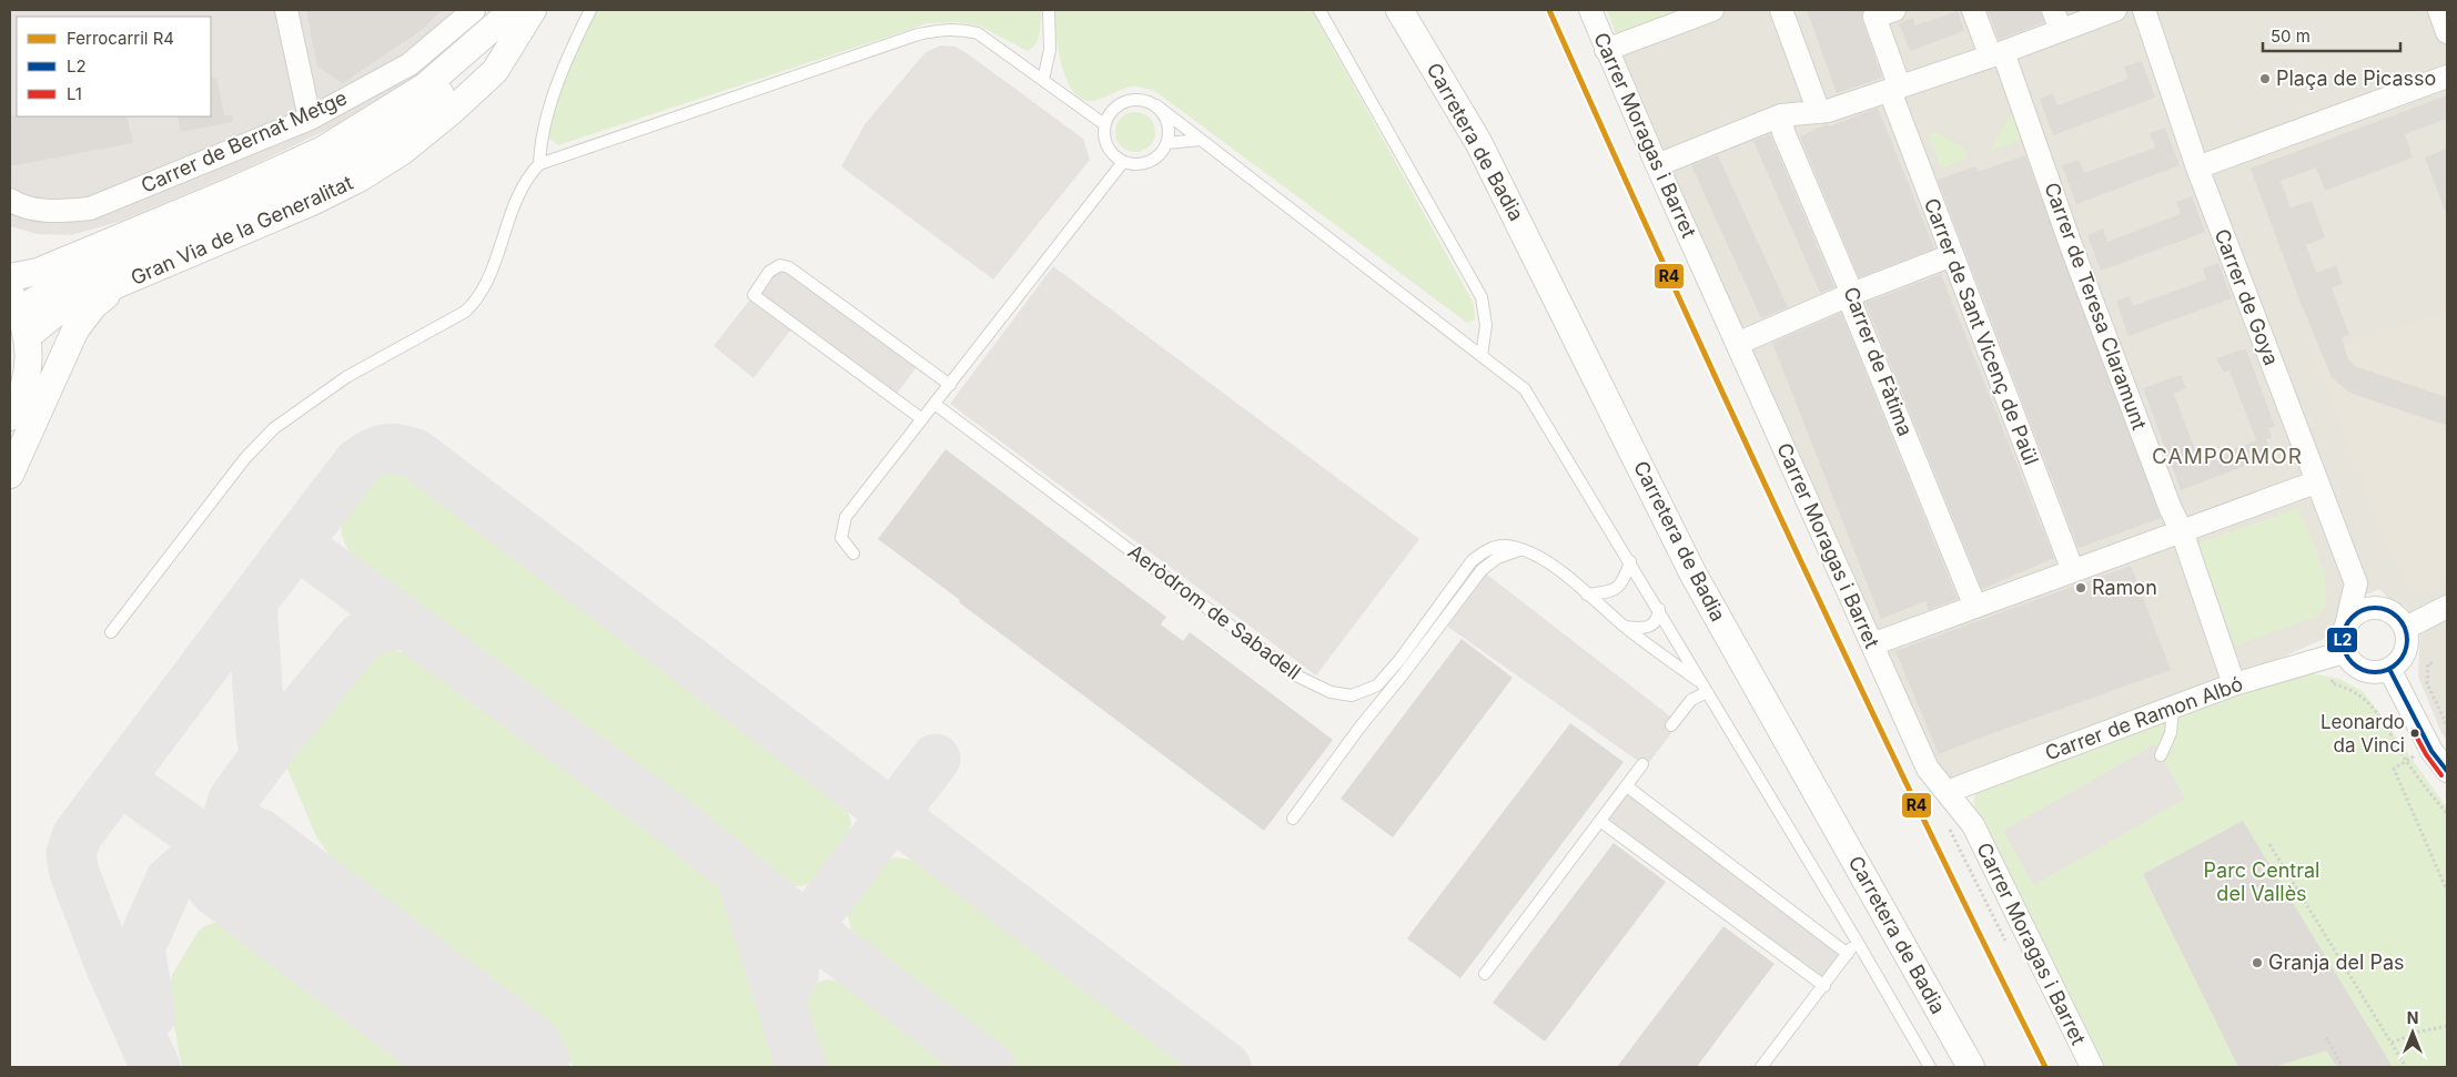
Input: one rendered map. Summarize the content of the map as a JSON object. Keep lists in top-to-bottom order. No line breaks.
{"streets":{"street":["Carrer Moragas i Barret","Carrer de Bernat Metge","Carretera de Badia","Gran Via de la Generalitat","Carrer de Goya","Carrer de Teresa Claramunt","Carrer de Sant Vicenç de Paül","Carrer de Fàtima","Carrer de Ramon Albó"],"lane":["Aeròdrom de Sabadell"]},"crossings":[["Carrer Moragas i Barret","Carrer de Ramon Albó"],["Carrer de Goya","Carrer de Ramon Albó"],["Carrer de Teresa Claramunt","Carrer de Ramon Albó"]],"districts":["CAMPOAMOR"],"parks":["Parc Central del Vallès"],"places":["Plaça de Picasso","Ramon","Leonardo da Vinci","Granja del Pas"],"lines":["rail line R4","transit line L2","transit line L1"],"legend":["Ferrocarril R4","L2","L1"],"scale_bar":"50 m","north":"top"}
